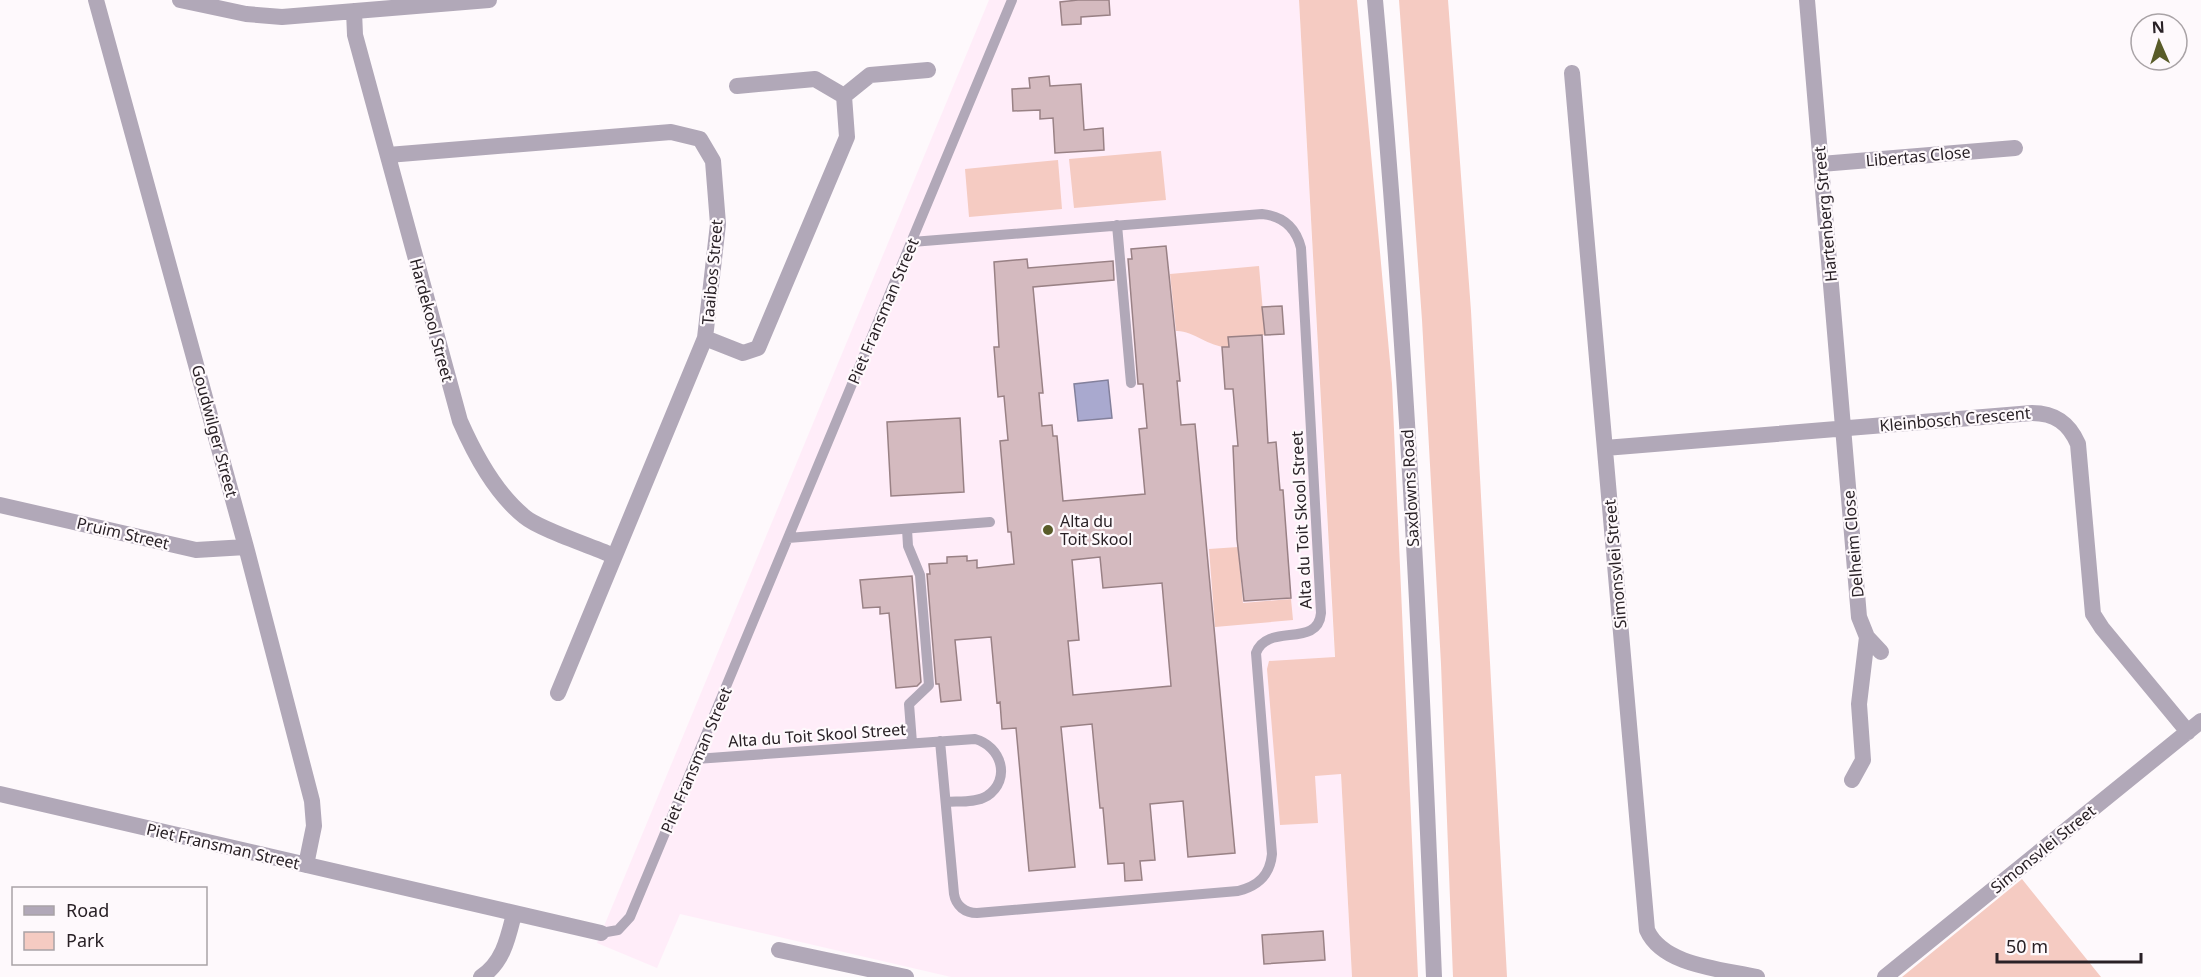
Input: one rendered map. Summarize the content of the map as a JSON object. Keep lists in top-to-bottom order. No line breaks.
{"streets":{"street":["Libertas Close","Hartenberg Street","Taaibos Street","Piet Fransman Street","Hardekool Street","Kleinbosch Crescent","Goudwilger Street","Saxdowns Road","Pruim Street","Delheim Close","Simonsvlei Street"],"lane":["Alta du Toit Skool Street"]},"crossings":[["Libertas Close","Hartenberg Street"],["Hartenberg Street","Kleinbosch Crescent"],["Hartenberg Street","Delheim Close"],["Taaibos Street","Hardekool Street"],["Piet Fransman Street","Goudwilger Street"],["Piet Fransman Street","Alta du Toit Skool Street"],["Kleinbosch Crescent","Delheim Close"],["Kleinbosch Crescent","Simonsvlei Street"],["Goudwilger Street","Pruim Street"]],"places":["Alta du Toit Skool"],"legend":["Road","Park"],"scale_bar":"50 m","north":"top"}
